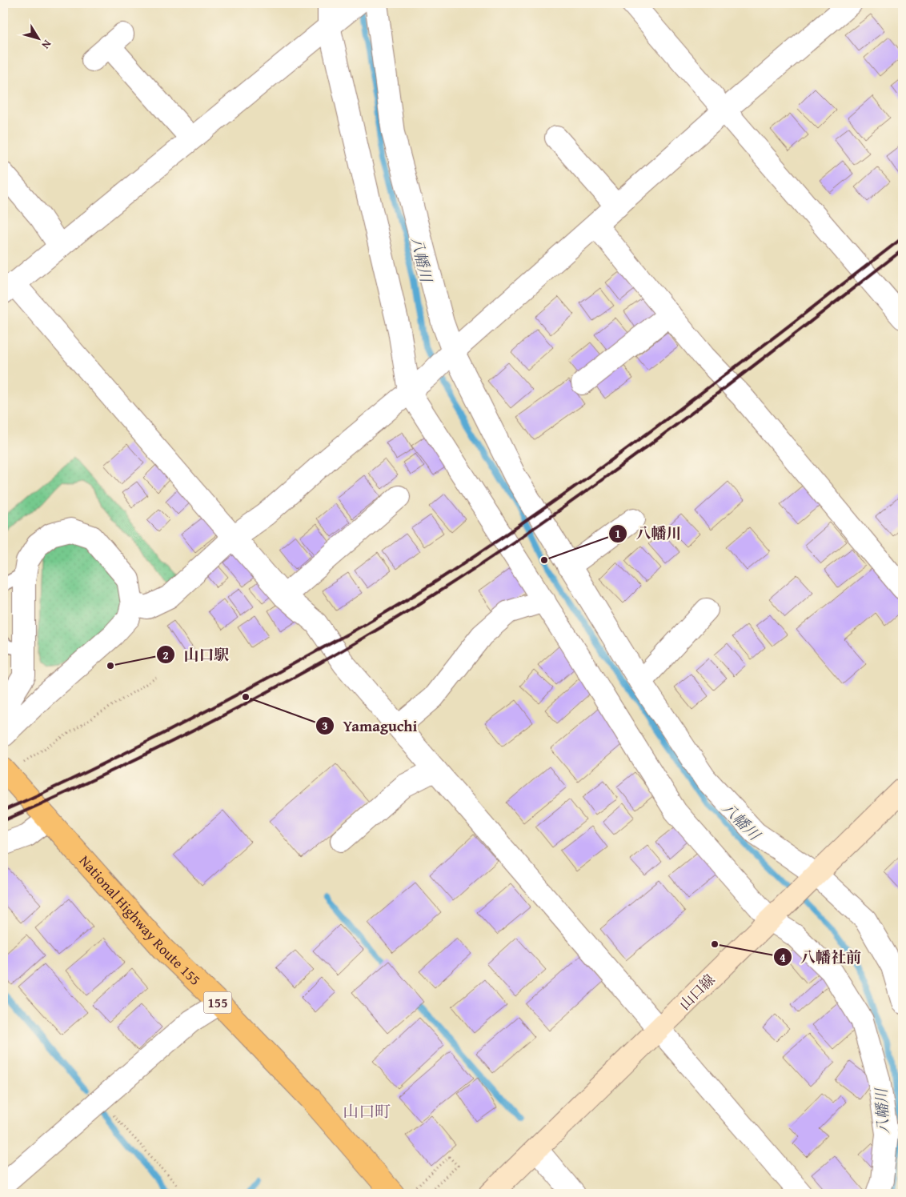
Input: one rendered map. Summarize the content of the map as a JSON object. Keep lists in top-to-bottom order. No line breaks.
{"streets":{"highway":["National Highway Route 155","155"],"street":["山口線"]},"districts":["山口町"],"water":["八幡川"],"places":["八幡川","山口駅","Yamaguchi","八幡社前"],"north":"bottom right"}
